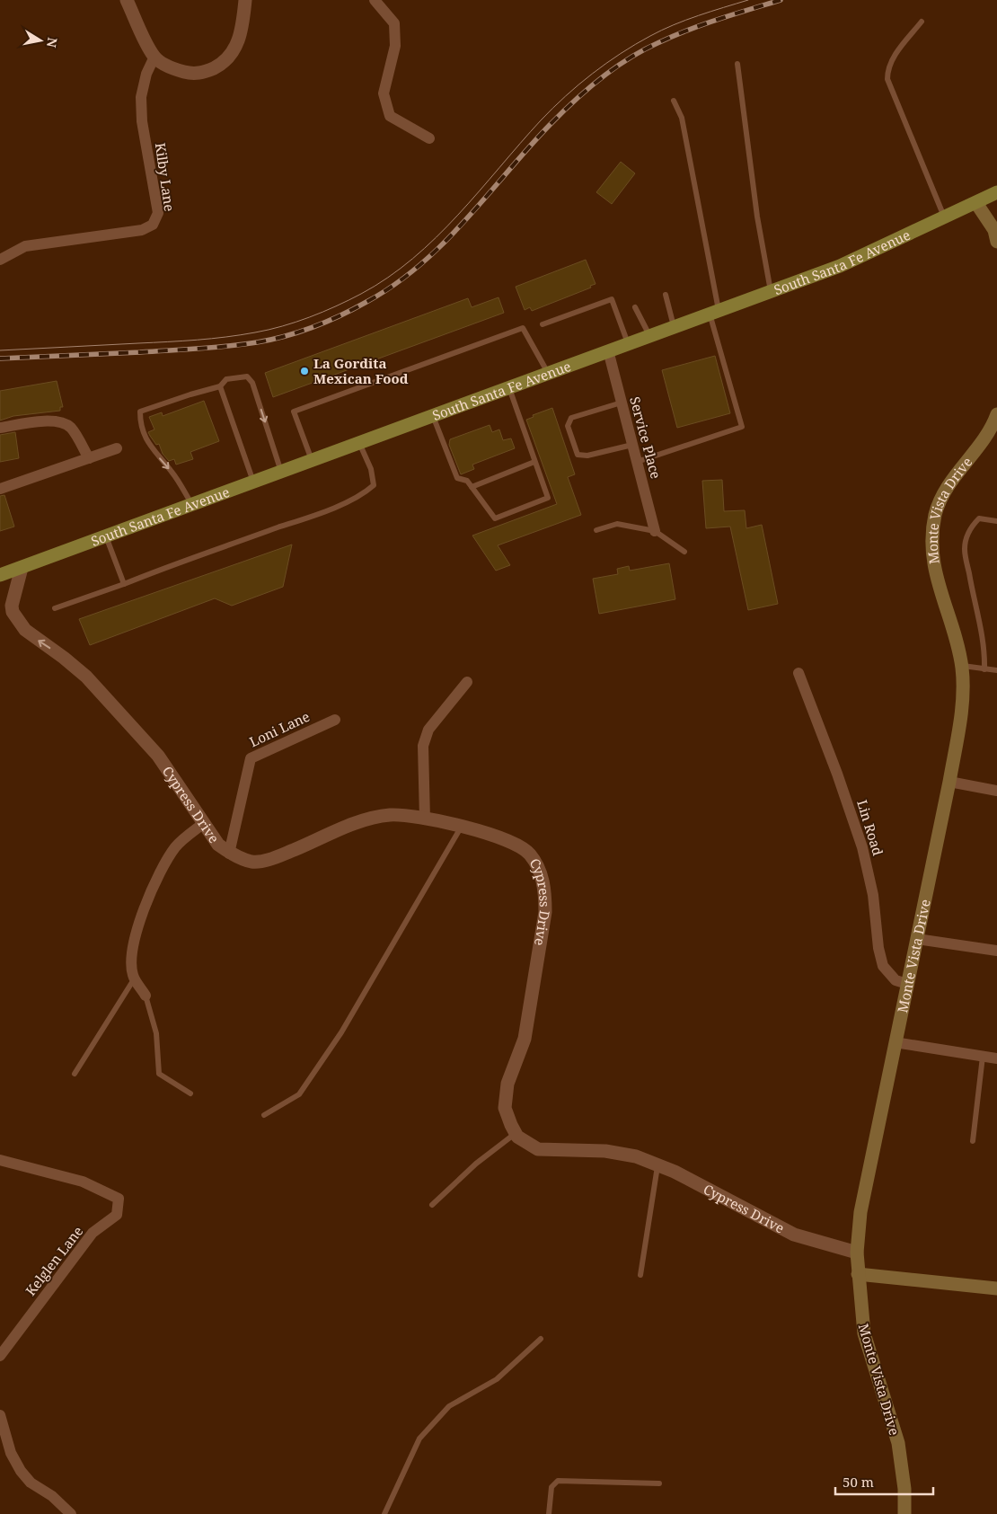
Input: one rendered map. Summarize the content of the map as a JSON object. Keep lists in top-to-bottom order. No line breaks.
{"streets":{"main road":["South Santa Fe Avenue","Monte Vista Drive"],"street":["Kilby Lane","Service Place","Loni Lane","Cypress Drive","Lin Road","Kelglen Lane"]},"crossings":[["South Santa Fe Avenue","Service Place"],["South Santa Fe Avenue","Cypress Drive"],["Monte Vista Drive","Cypress Drive"],["Monte Vista Drive","Lin Road"],["Loni Lane","Cypress Drive"]],"places":["La Gordita Mexican Food"],"scale_bar":"50 m","north":"right"}
